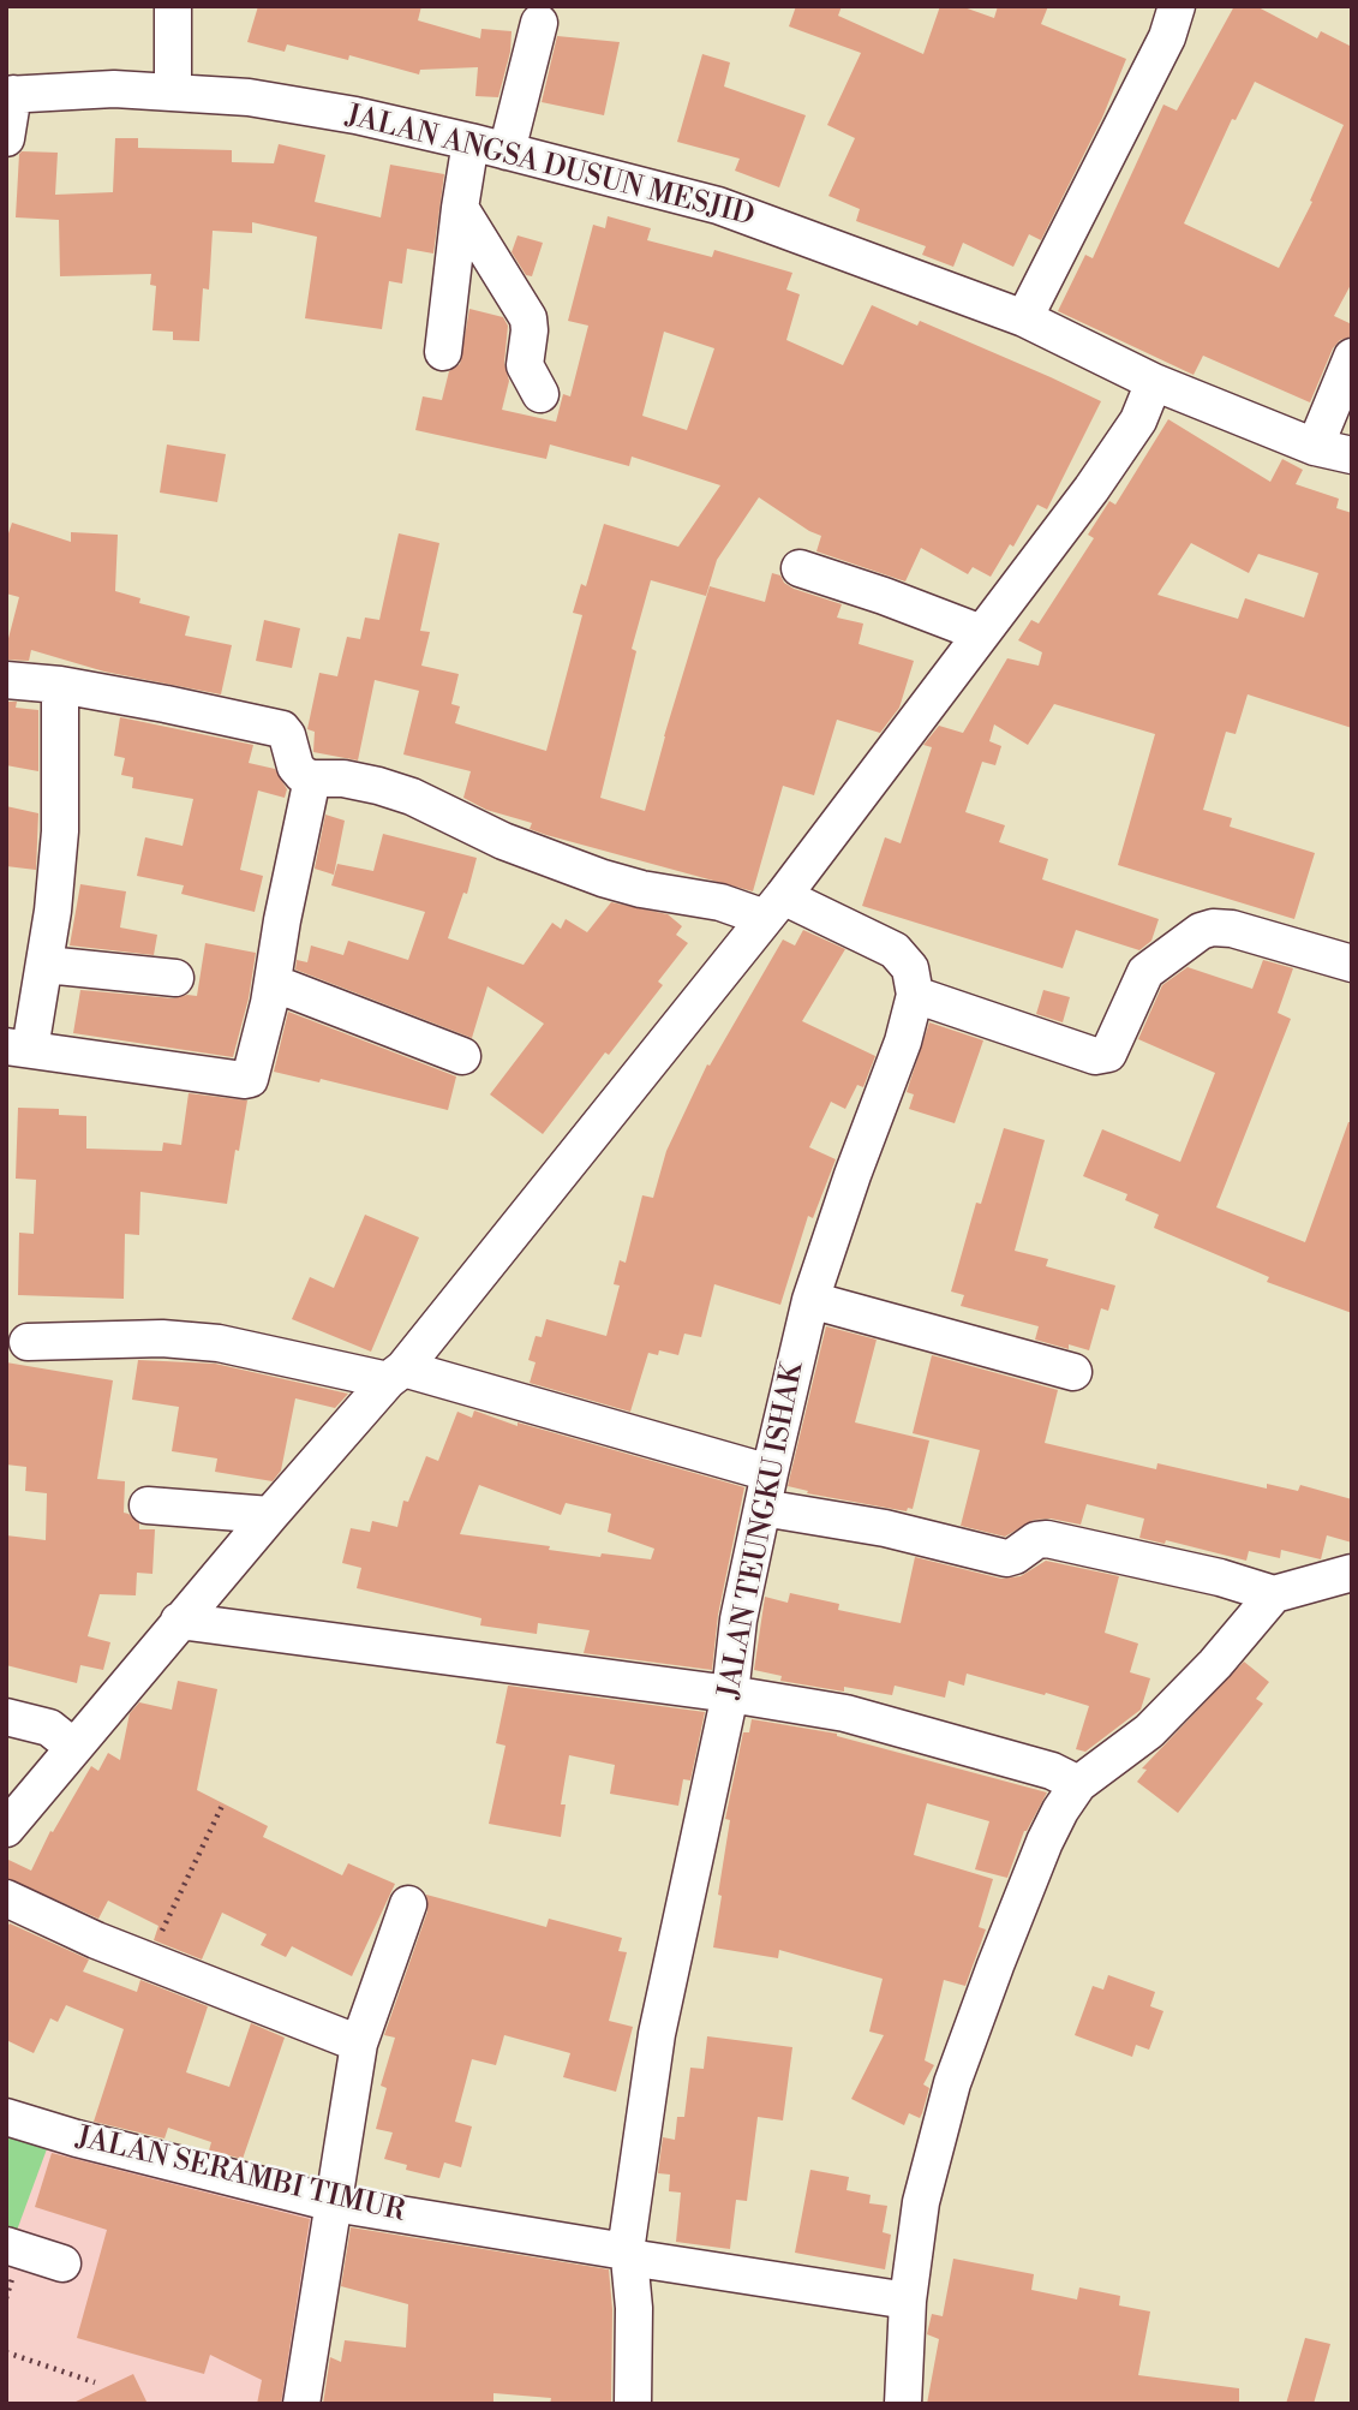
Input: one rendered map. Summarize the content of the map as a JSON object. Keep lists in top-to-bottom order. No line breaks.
{"streets":{"street":["JALAN ANGSA DUSUN MESJID","JALAN TEUNGKU ISHAK","JALAN SERAMBI TIMUR"]},"crossings":[["JALAN TEUNGKU ISHAK","JALAN SERAMBI TIMUR"]]}
